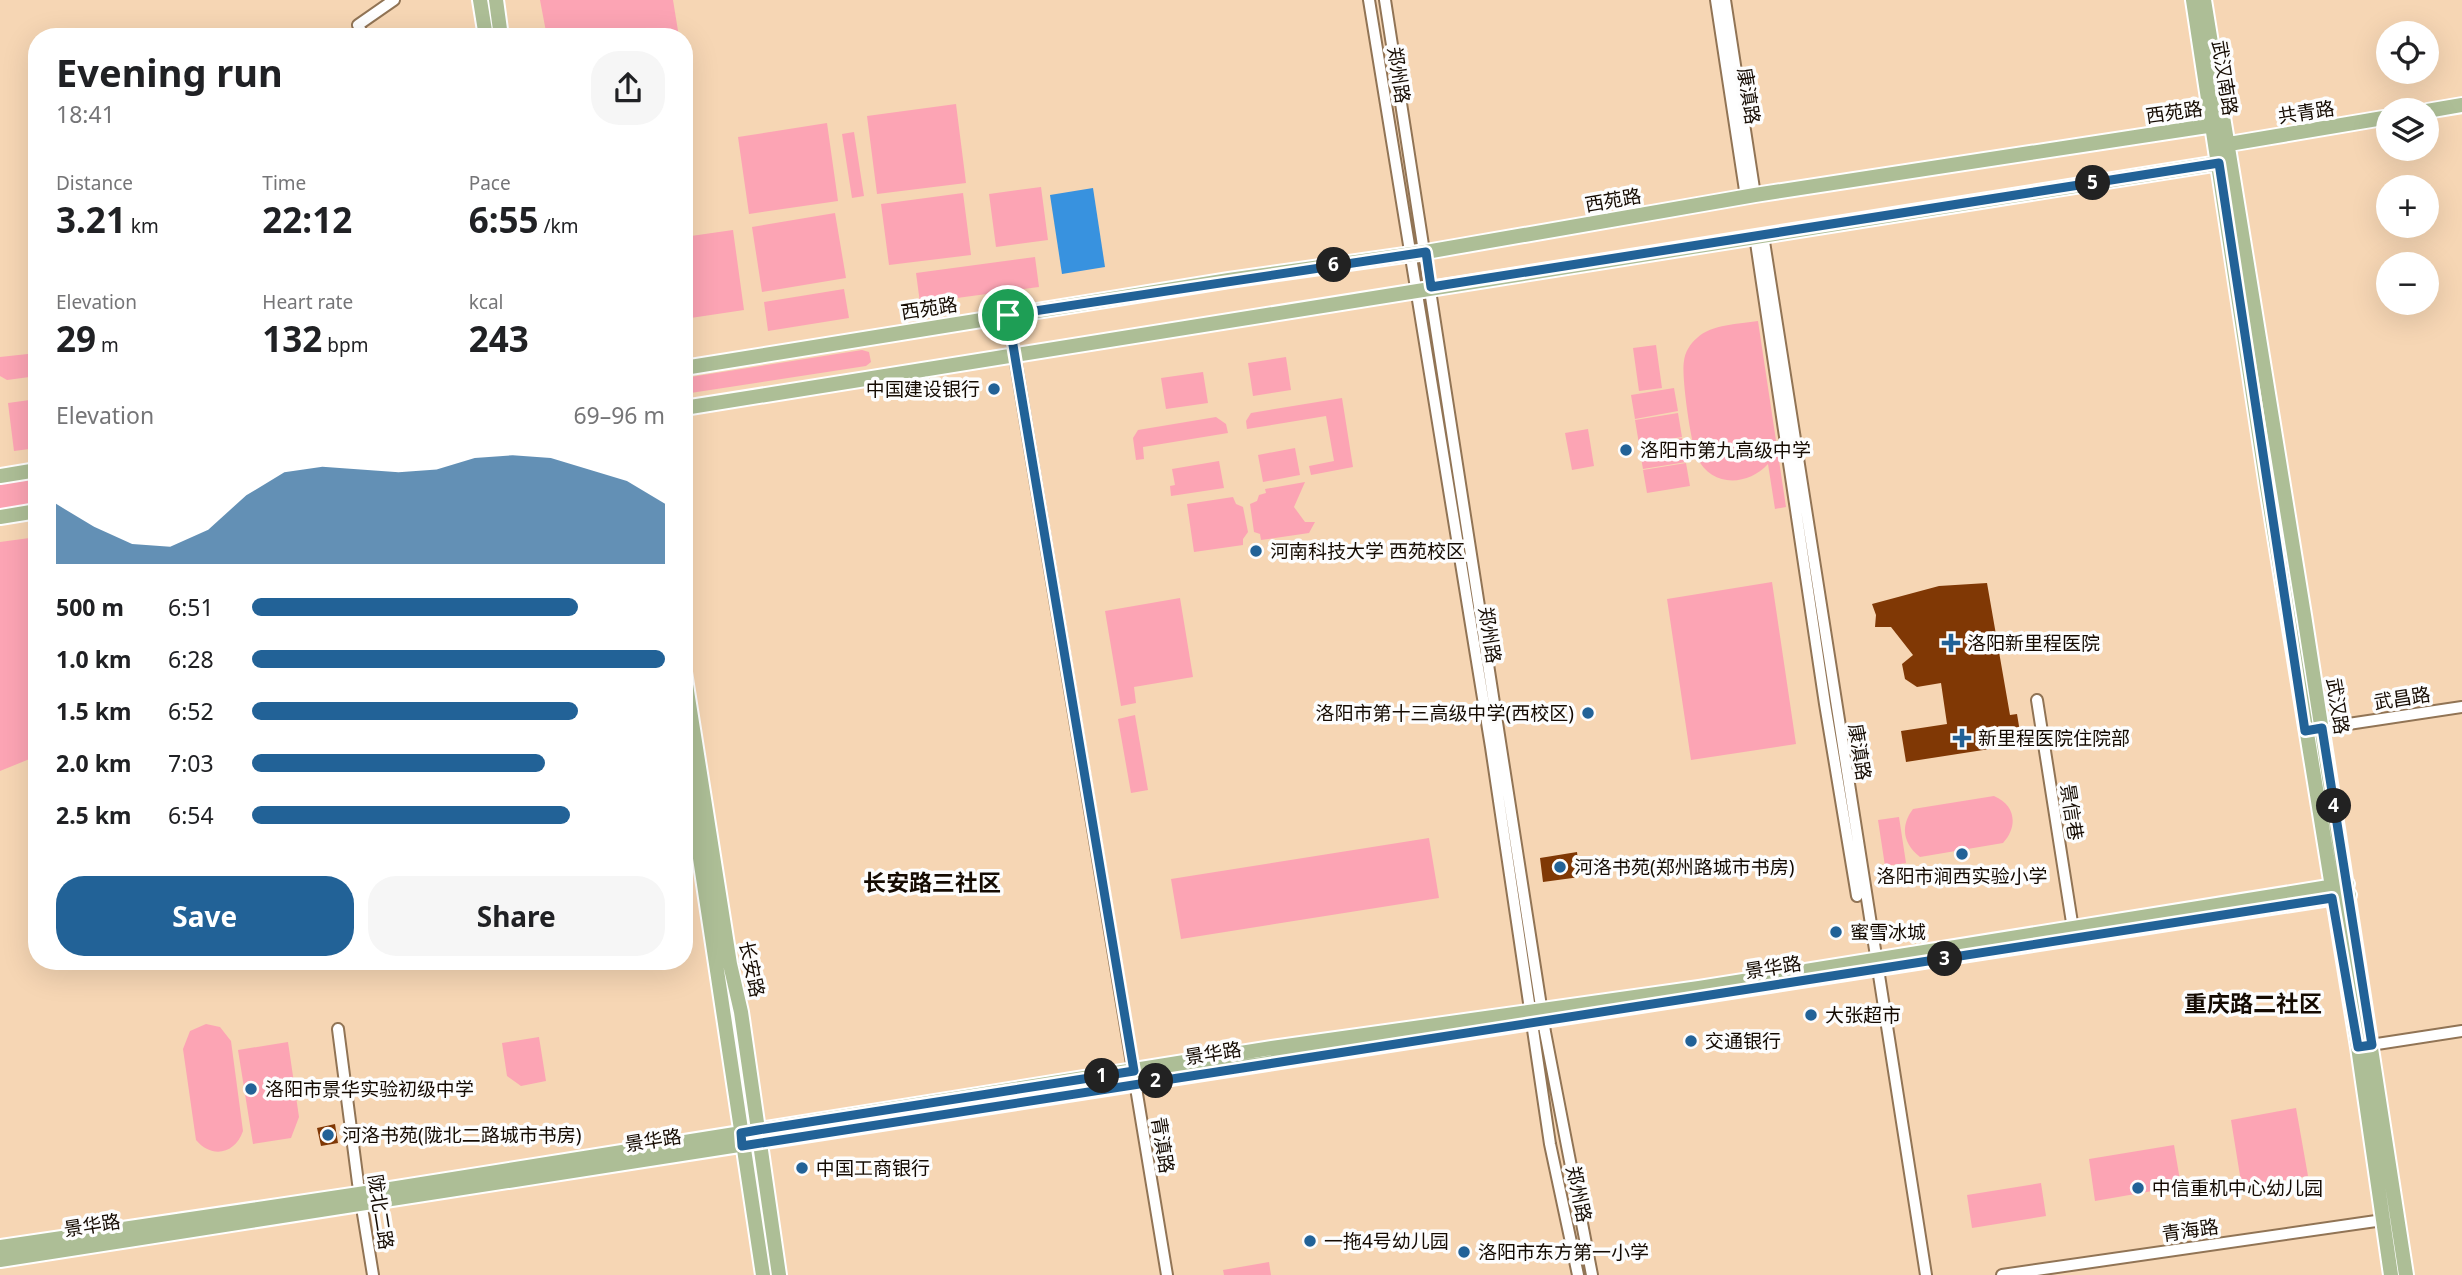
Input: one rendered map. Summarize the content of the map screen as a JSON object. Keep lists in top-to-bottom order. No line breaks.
{"streets":{"main road":["武汉南路","西苑路","共青路","武汉路","景华路","长安路"],"street":["郑州路","康滇路","武昌路","景信巷","青滇路","陇北二路","青海路"]},"crossings":[["郑州路","西苑路"],["郑州路","景华路"],["武汉南路","西苑路"],["武汉南路","共青路"],["武汉南路","武汉路"],["康滇路","西苑路"],["康滇路","景华路"],["西苑路","共青路"],["西苑路","武汉路"],["西苑路","青滇路"],["共青路","武汉路"],["武昌路","武汉路"],["武汉路","景华路"],["武汉路","青海路"],["景信巷","景华路"],["景华路","长安路"],["景华路","青滇路"],["景华路","陇北二路"]],"districts":["长安路三社区","重庆路二社区"],"places":{"other":["中国建设银行","洛阳市第九高级中学","河南科技大学 西苑校区","洛阳市第十三高级中学(西校区)","洛阳市涧西实验小学","河洛书苑(郑州路城市书房)","蜜雪冰城","大张超市","交通银行","洛阳市景华实验初级中学","河洛书苑(陇北二路城市书房)","中国工商银行","中信重机中心幼儿园","一拖4号幼儿园","洛阳市东方第一小学"],"health":["洛阳新里程医院","新里程医院住院部"]},"page":{"map_buttons":["+","−"],"heading":["Evening run","18:41"],"stats":[["Distance","3.21 km"],["Time","22:12"],["Pace","6:55 /km"],["Elevation","29 m"],["Heart rate","132 bpm"],["kcal","243"]],"pins":["5","6","4","3","1","2"],"chart":["Elevation","69–96 m"],"list":[{"name":"500 m","note":"6:51"},{"name":"1.0 km","note":"6:28"},{"name":"1.5 km","note":"6:52"},{"name":"2.0 km","note":"7:03"},{"name":"2.5 km","note":"6:54"}],"buttons":["Save","Share"]}}
